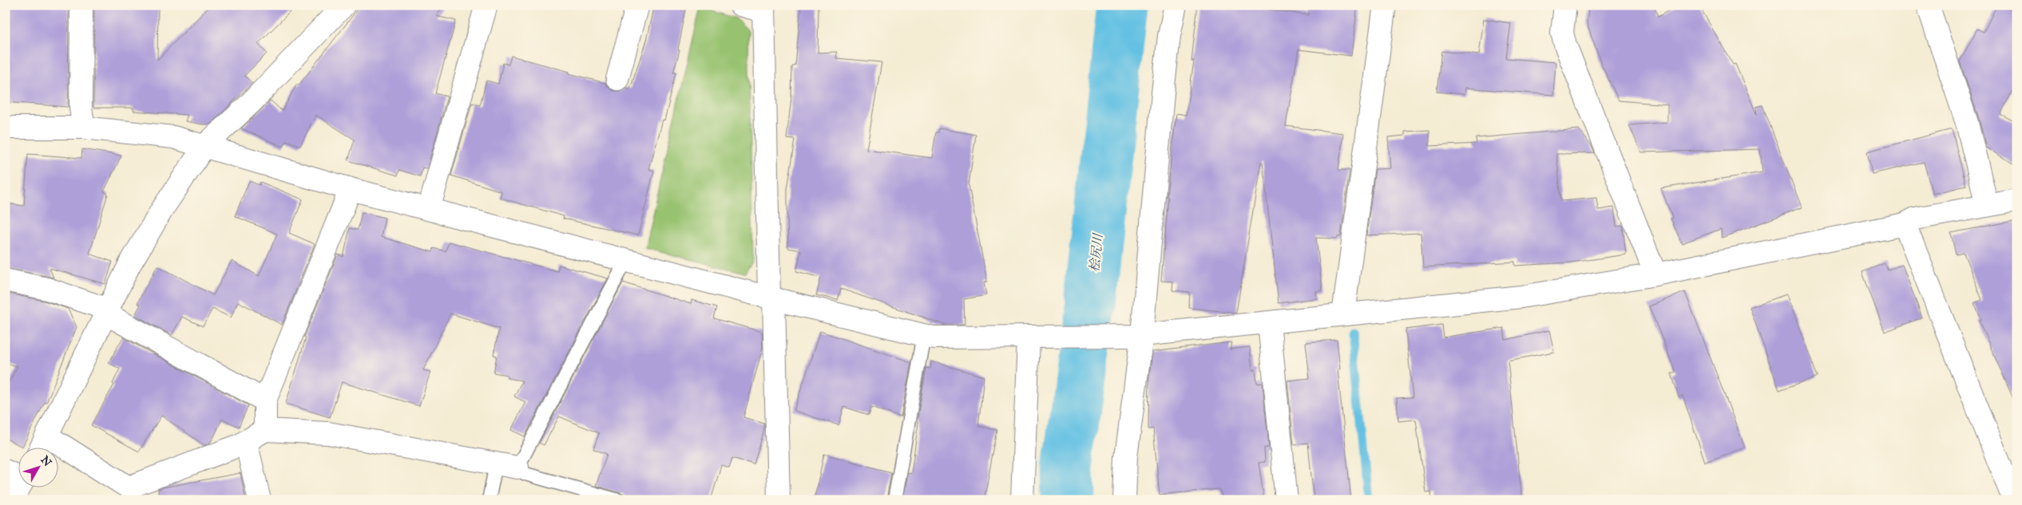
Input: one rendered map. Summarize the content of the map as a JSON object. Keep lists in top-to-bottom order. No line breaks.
{"water":["桧尻川"],"north":"top right"}
